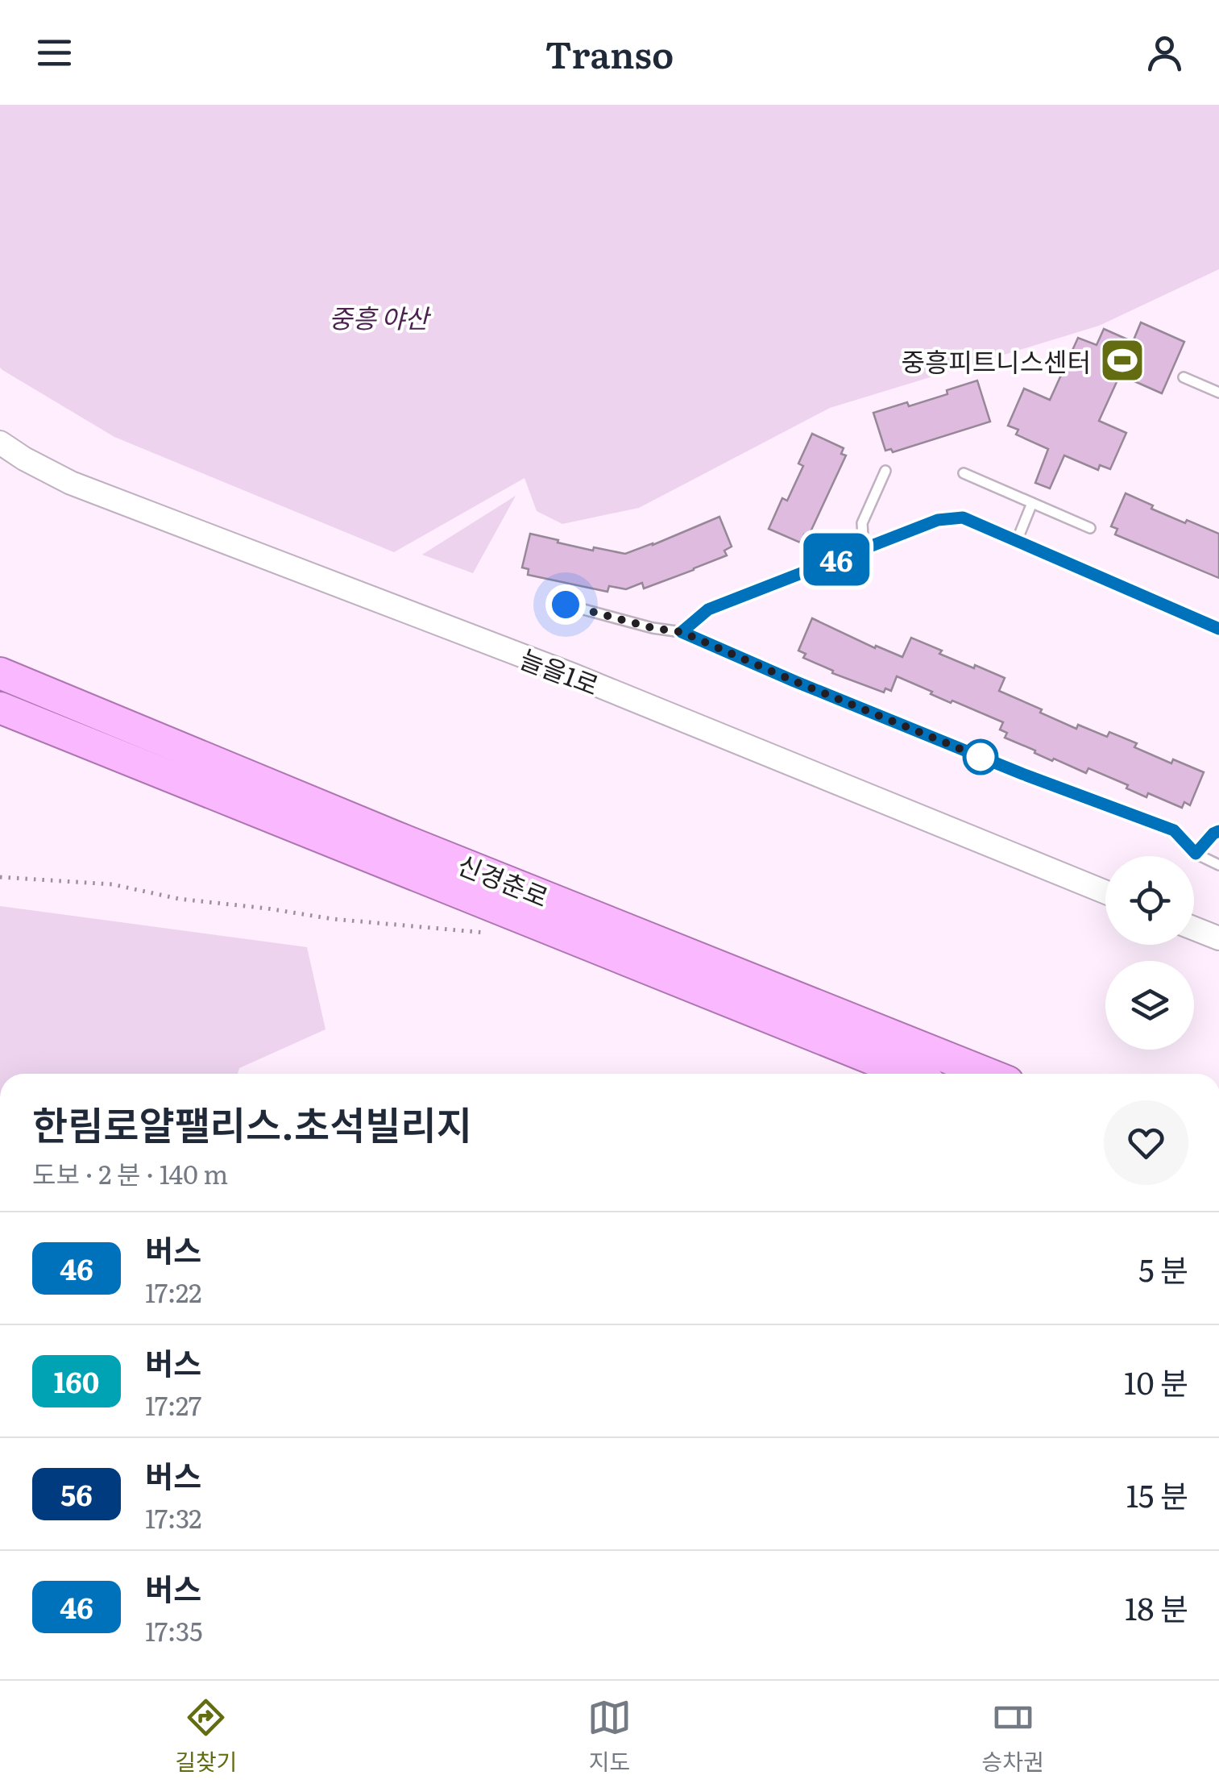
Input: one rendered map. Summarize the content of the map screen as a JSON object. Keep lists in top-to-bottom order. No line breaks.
{"streets":{"highway":["신경춘로"],"street":["늘을1로"]},"parks":["중흥 야산"],"places":{"sports":["중흥피트니스센터"]},"lines":["bus line 46"],"page":{"header":"Transo","on_map":"46","heading":["한림로얄팰리스.초석빌리지","도보 · 2 분 · 140 m"],"list":[{"mark":"46","name":"버스","note":"17:22","value":"5 분"},{"mark":"160","name":"버스","note":"17:27","value":"10 분"},{"mark":"56","name":"버스","note":"17:32","value":"15 분"},{"mark":"46","name":"버스","note":"17:35","value":"18 분"}],"tabs":["길찾기","지도","승차권"]}}
